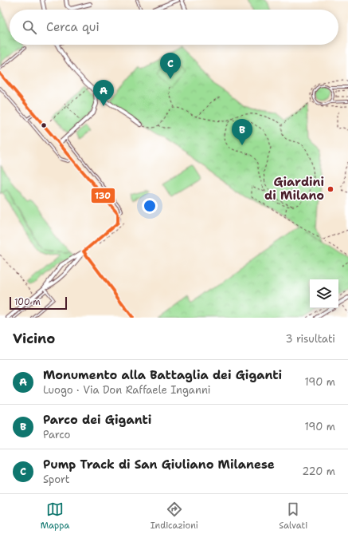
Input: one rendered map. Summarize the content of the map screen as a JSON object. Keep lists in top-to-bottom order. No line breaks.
{"places":["Giardini di Milano"],"lines":["transit line 130"],"scale_bar":"100 m","page":{"search":"Cerca qui","pins":["C","A","B"],"scale":"100 m","heading":["Vicino","3 risultati"],"list":[{"mark":"A","name":"Monumento alla Battaglia dei Giganti","note":"Luogo · Via Don Raffaele Inganni","value":"190 m"},{"mark":"B","name":"Parco dei Giganti","note":"Parco","value":"190 m"},{"mark":"C","name":"Pump Track di San Giuliano Milanese","note":"Sport","value":"220 m"}],"nav":["Mappa","Indicazioni","Salvati"]}}
